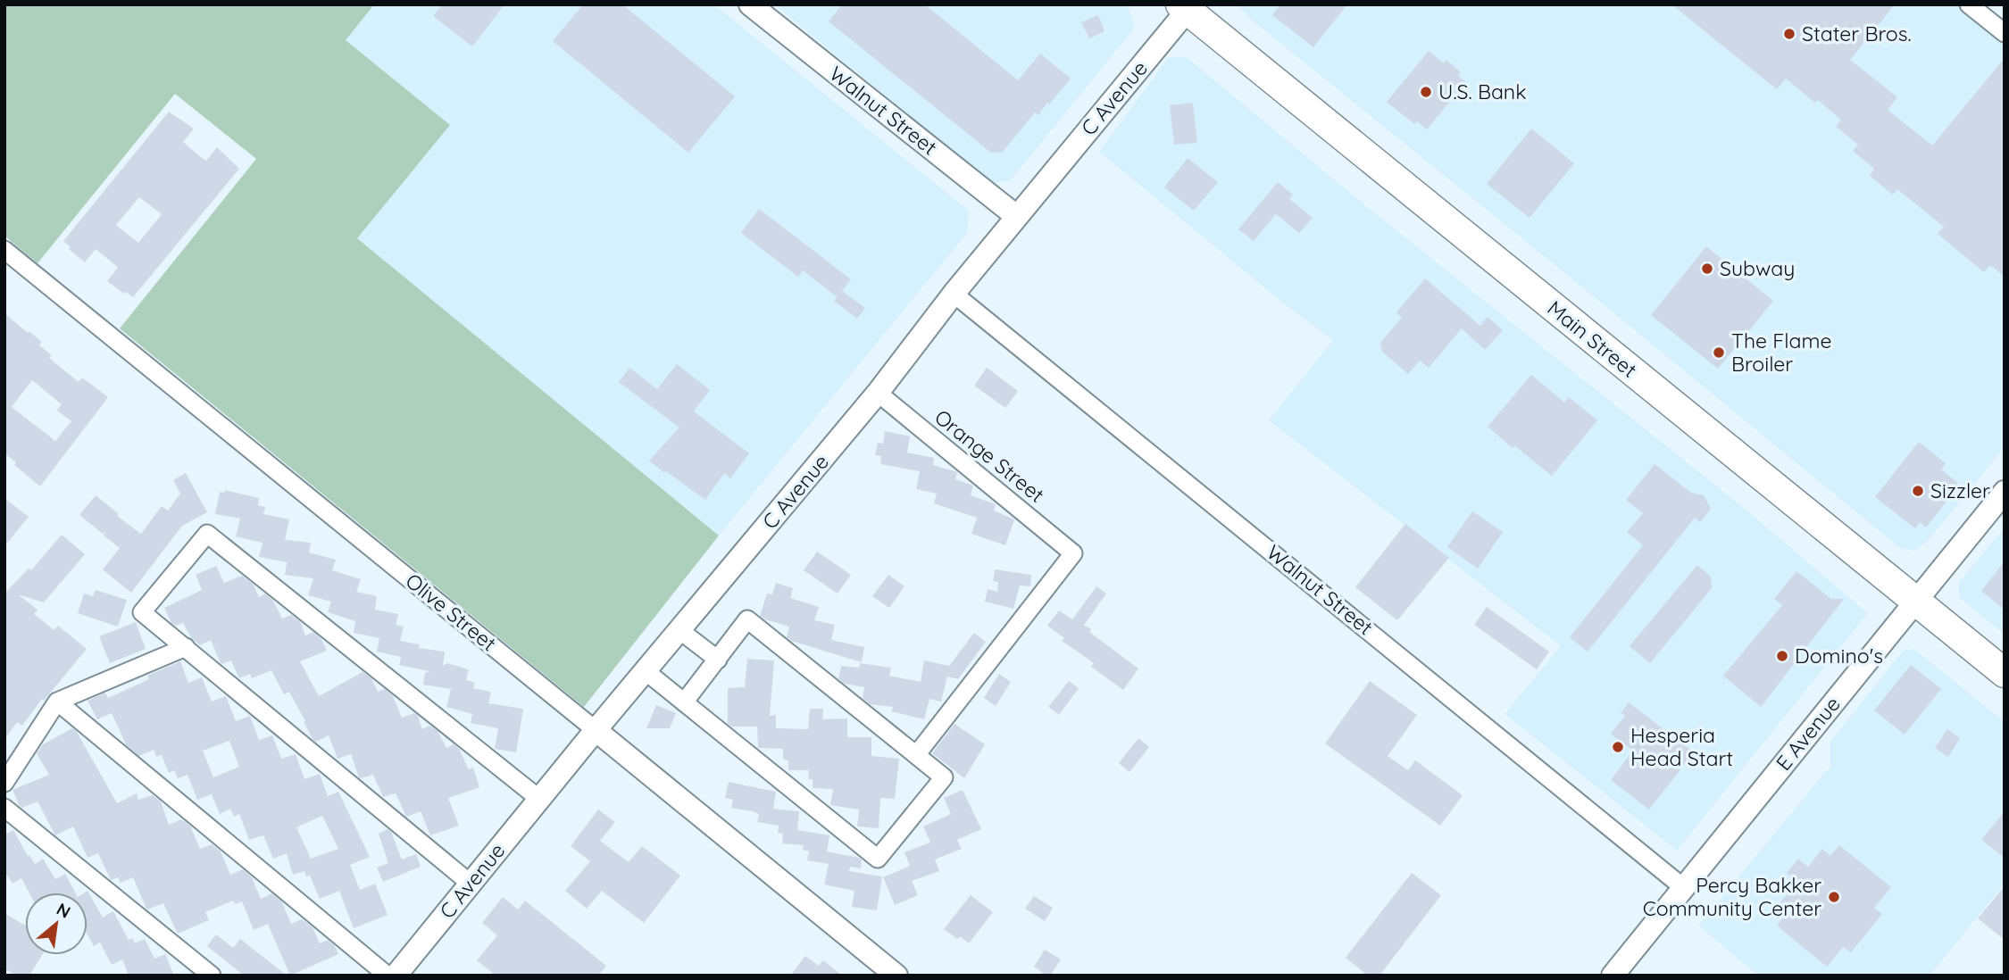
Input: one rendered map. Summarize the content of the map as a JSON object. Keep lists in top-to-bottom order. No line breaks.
{"streets":{"main road":["Main Street"],"street":["C Avenue","Walnut Street","Orange Street","Olive Street","E Avenue"]},"crossings":[["C Avenue","Walnut Street"],["C Avenue","Main Street"],["C Avenue","Orange Street"],["C Avenue","Olive Street"],["Walnut Street","E Avenue"],["Main Street","E Avenue"]],"places":["Stater Bros.","U.S. Bank","Subway","The Flame Broiler","Sizzler","Domino's","Hesperia Head Start","Percy Bakker Community Center"],"north":"top right"}
